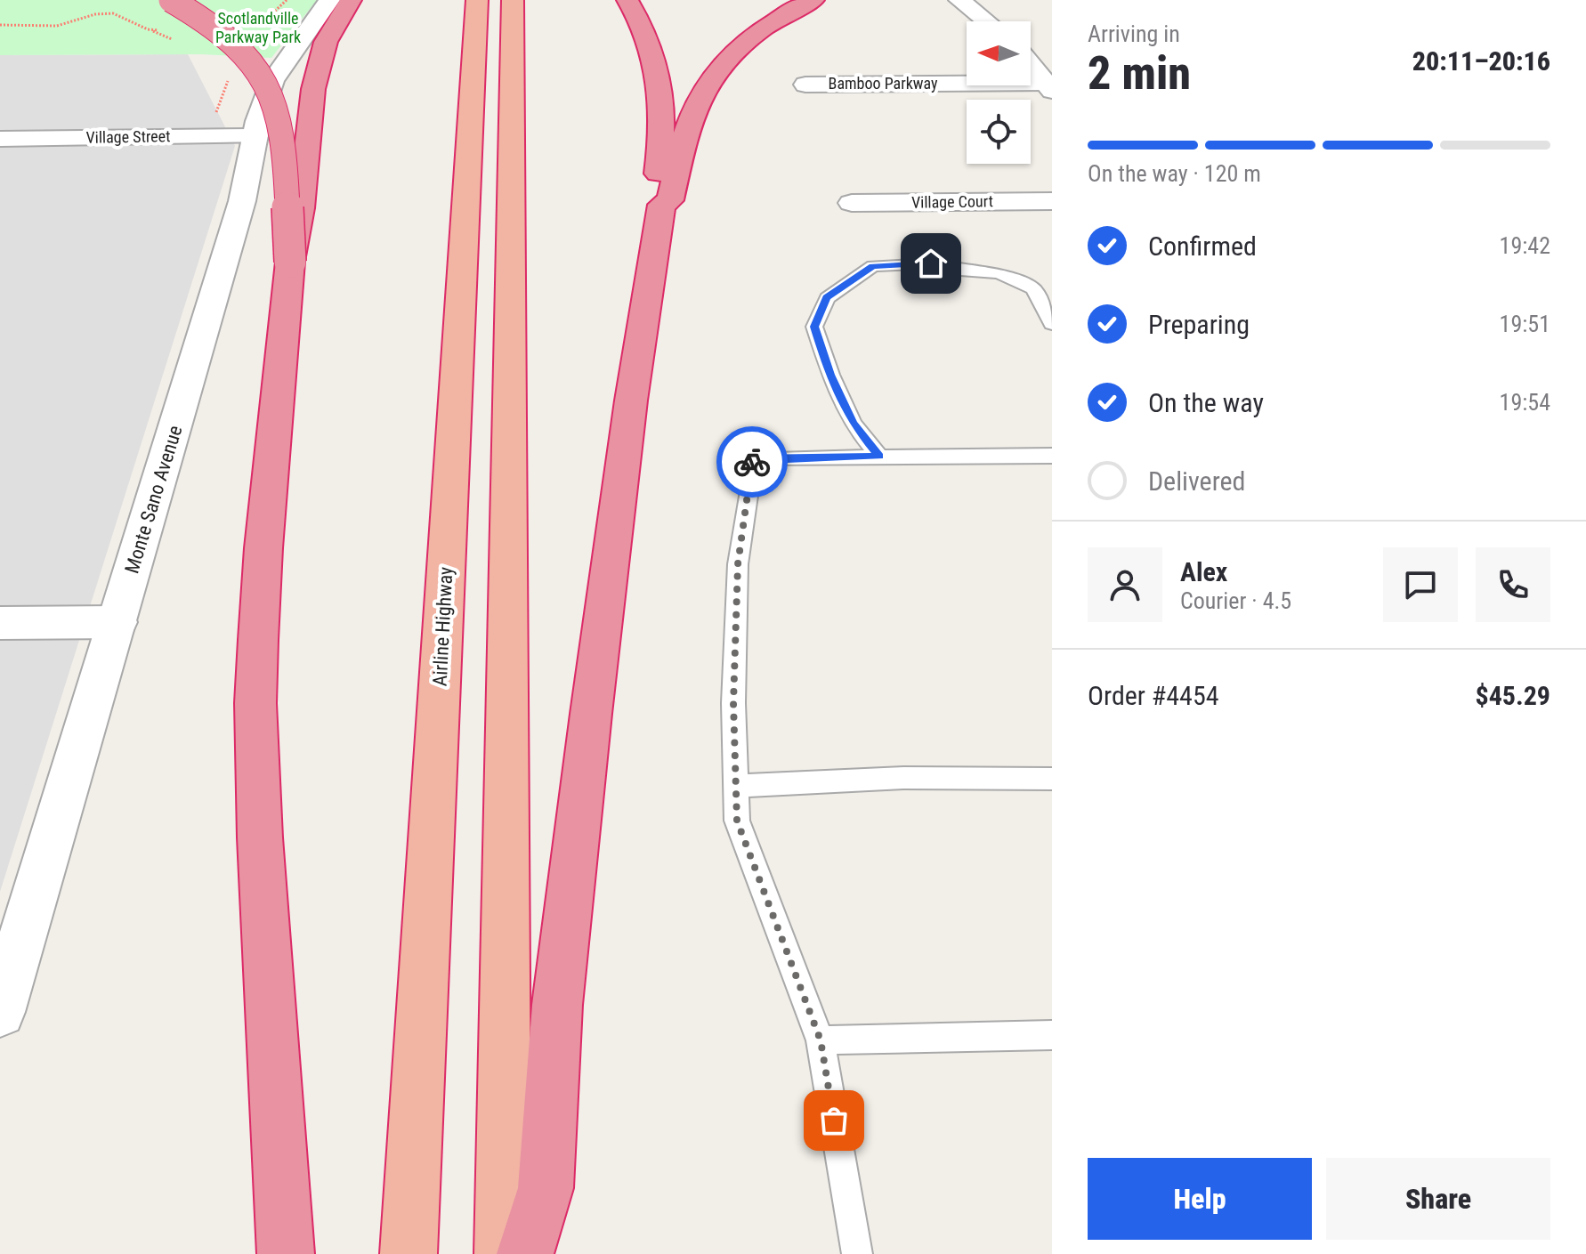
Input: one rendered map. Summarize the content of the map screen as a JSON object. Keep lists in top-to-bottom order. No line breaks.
{"streets":{"highway":["Airline Highway"],"street":["Bamboo Parkway","Village Street","Village Court","Monte Sano Avenue"]},"crossings":[["Village Street","Monte Sano Avenue"]],"parks":["Scotlandville Parkway Park"],"north":"left","page":{"heading":["2 min","Arriving in","20:11–20:16"],"panel":["Alex","Courier · 4.5","Order #4454","$45.29"],"bar":"On the way · 120 m","list":[["Confirmed","19:42"],["Preparing","19:51"],["On the way","19:54"],"Delivered"],"buttons":["Help","Share"]}}
